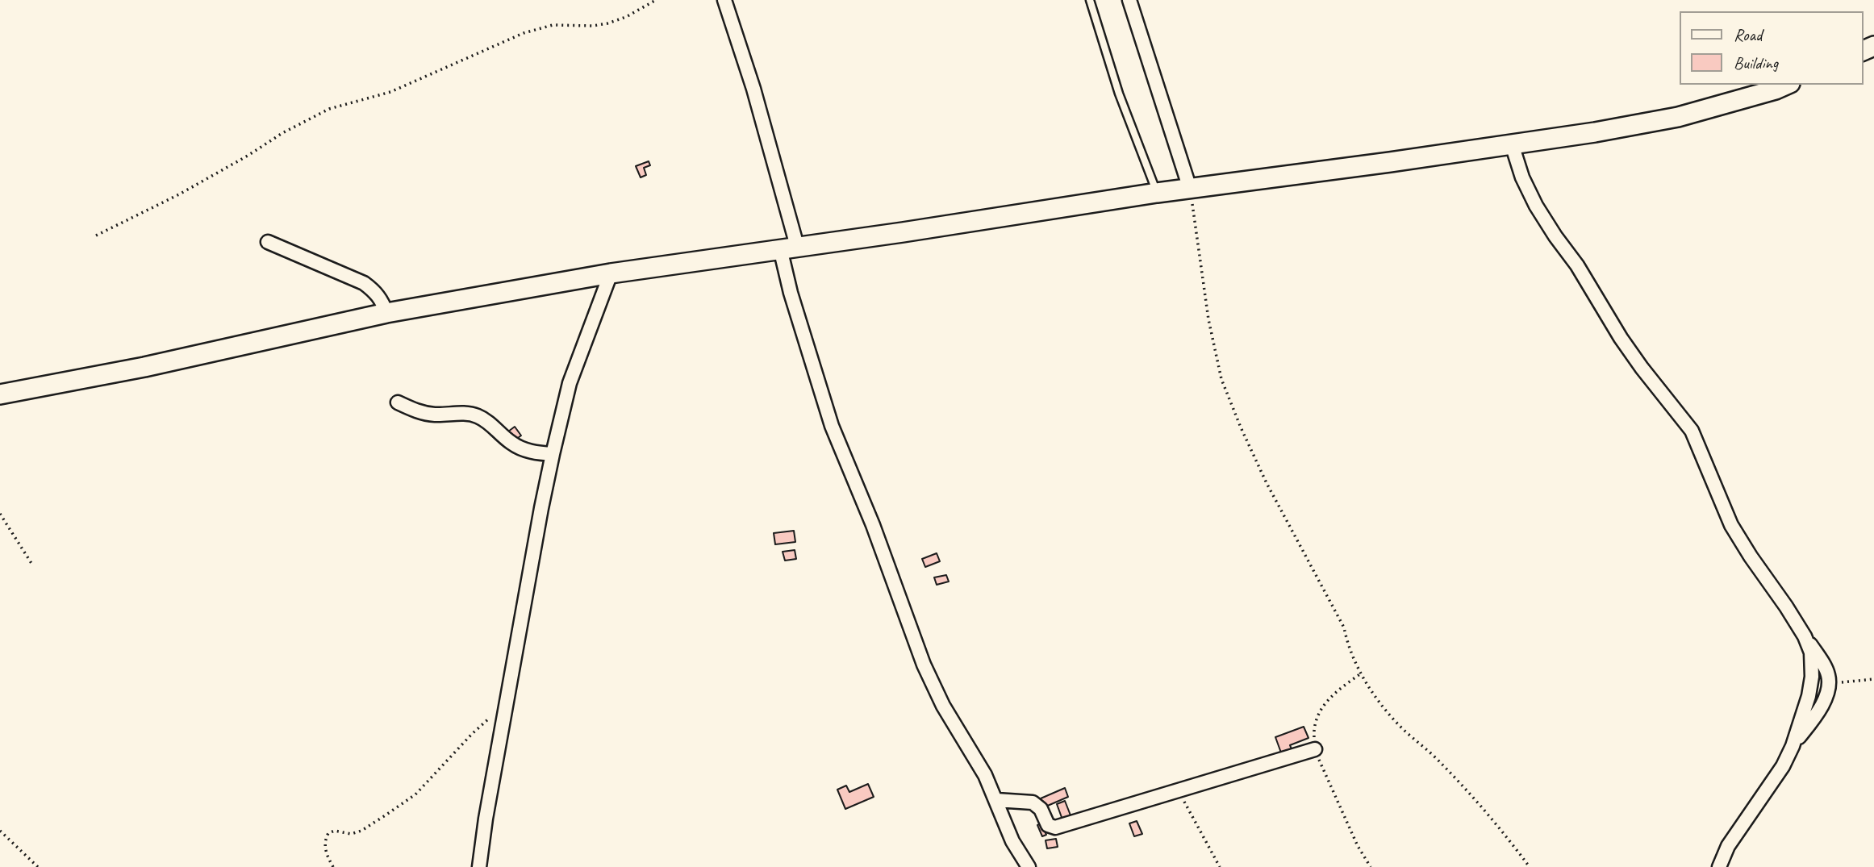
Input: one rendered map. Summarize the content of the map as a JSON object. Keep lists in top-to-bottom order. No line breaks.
{"legend":["Road","Building"]}
